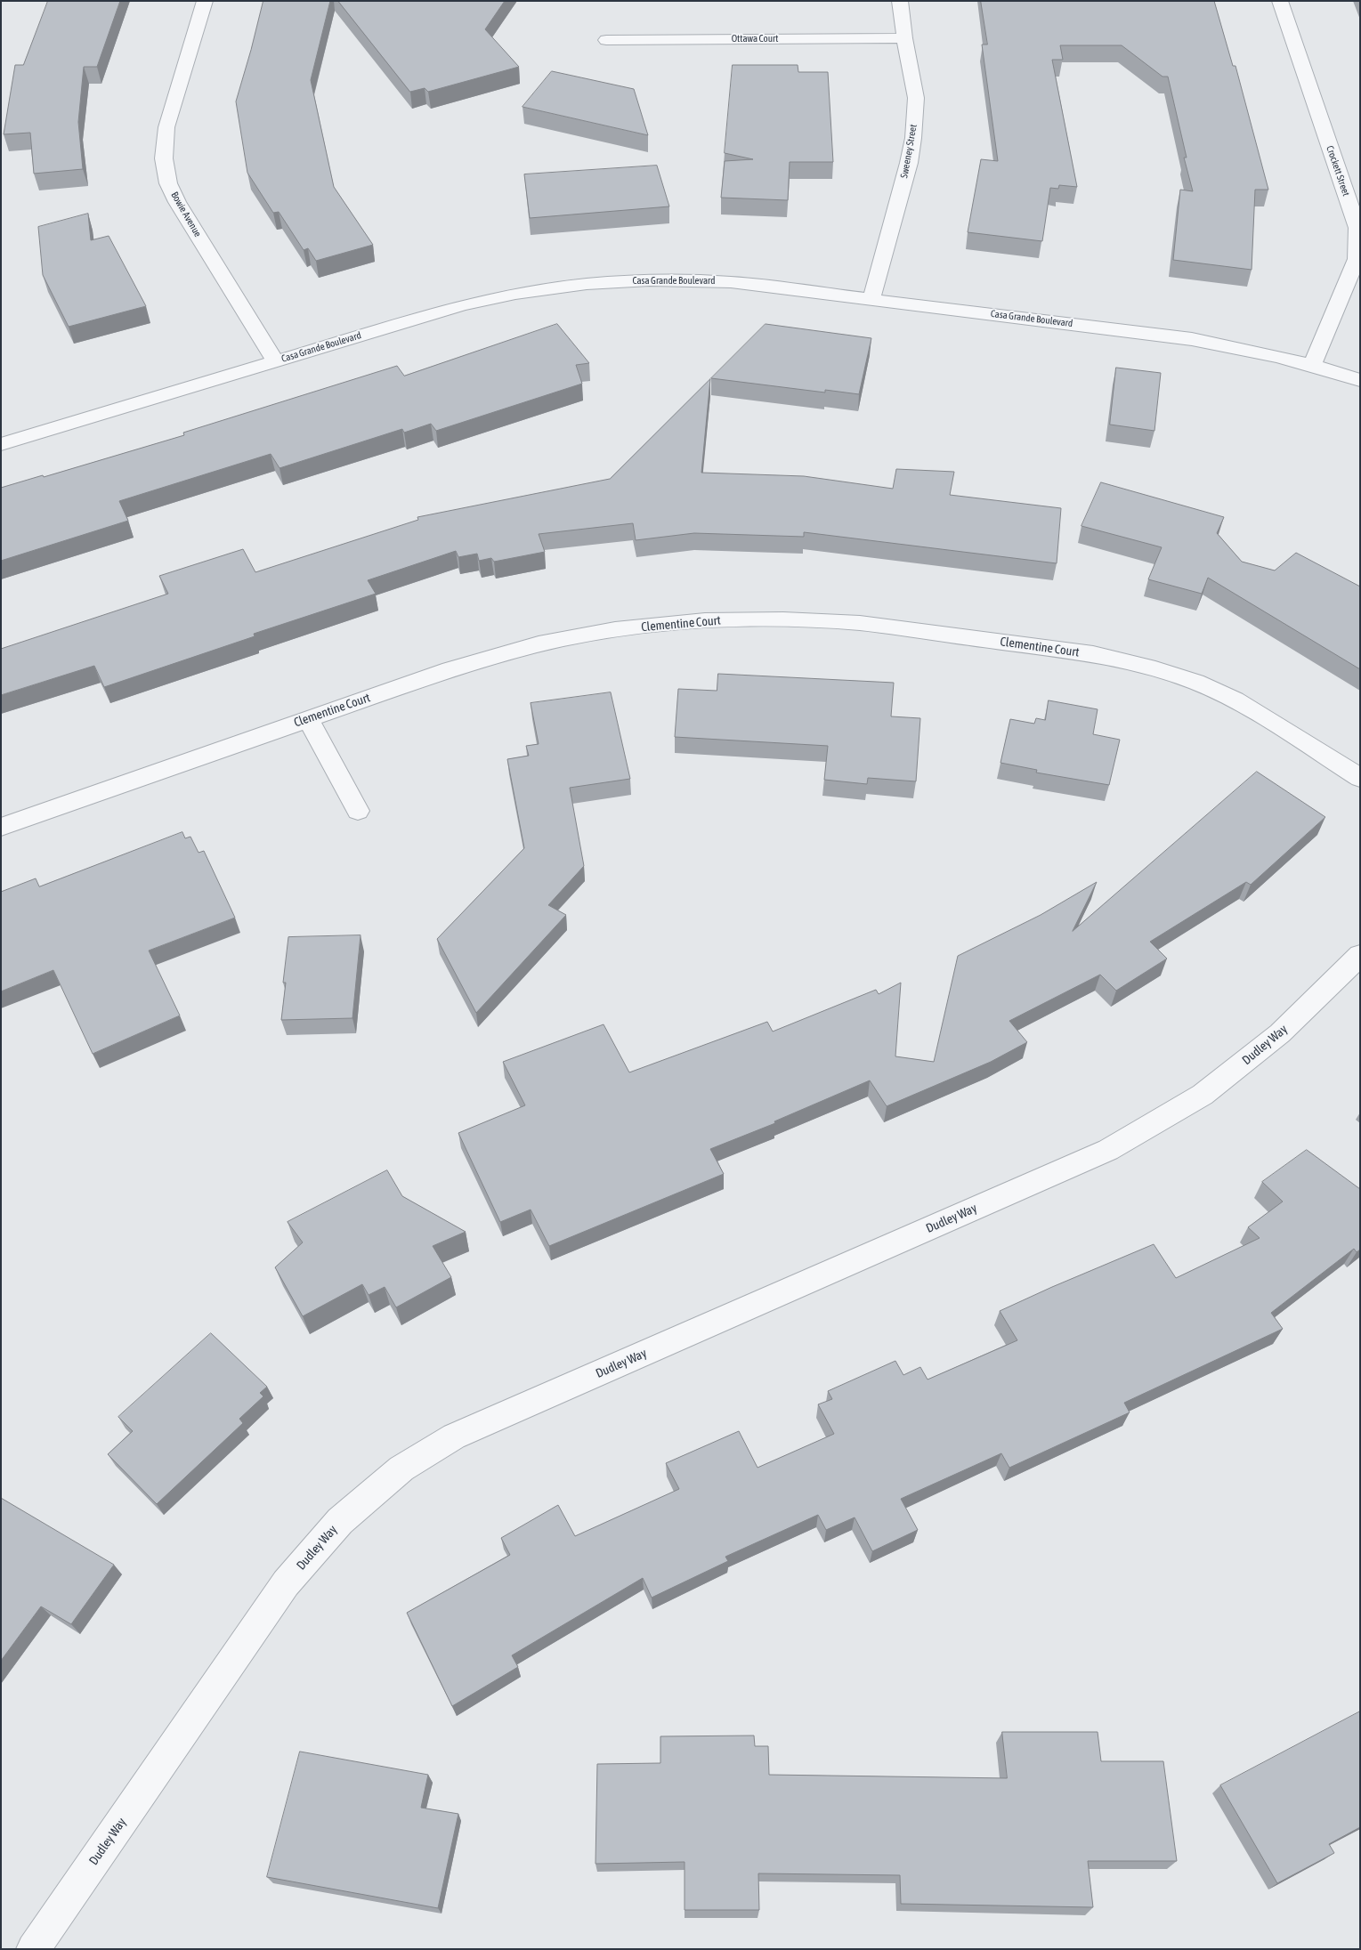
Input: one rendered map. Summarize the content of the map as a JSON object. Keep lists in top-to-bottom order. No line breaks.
{"streets":{"street":["Ottawa Court","Sweeney Street","Crockett Street","Bowie Avenue","Casa Grande Boulevard","Clementine Court","Dudley Way"]},"crossings":[["Ottawa Court","Sweeney Street"],["Sweeney Street","Casa Grande Boulevard"],["Crockett Street","Casa Grande Boulevard"],["Bowie Avenue","Casa Grande Boulevard"]]}
